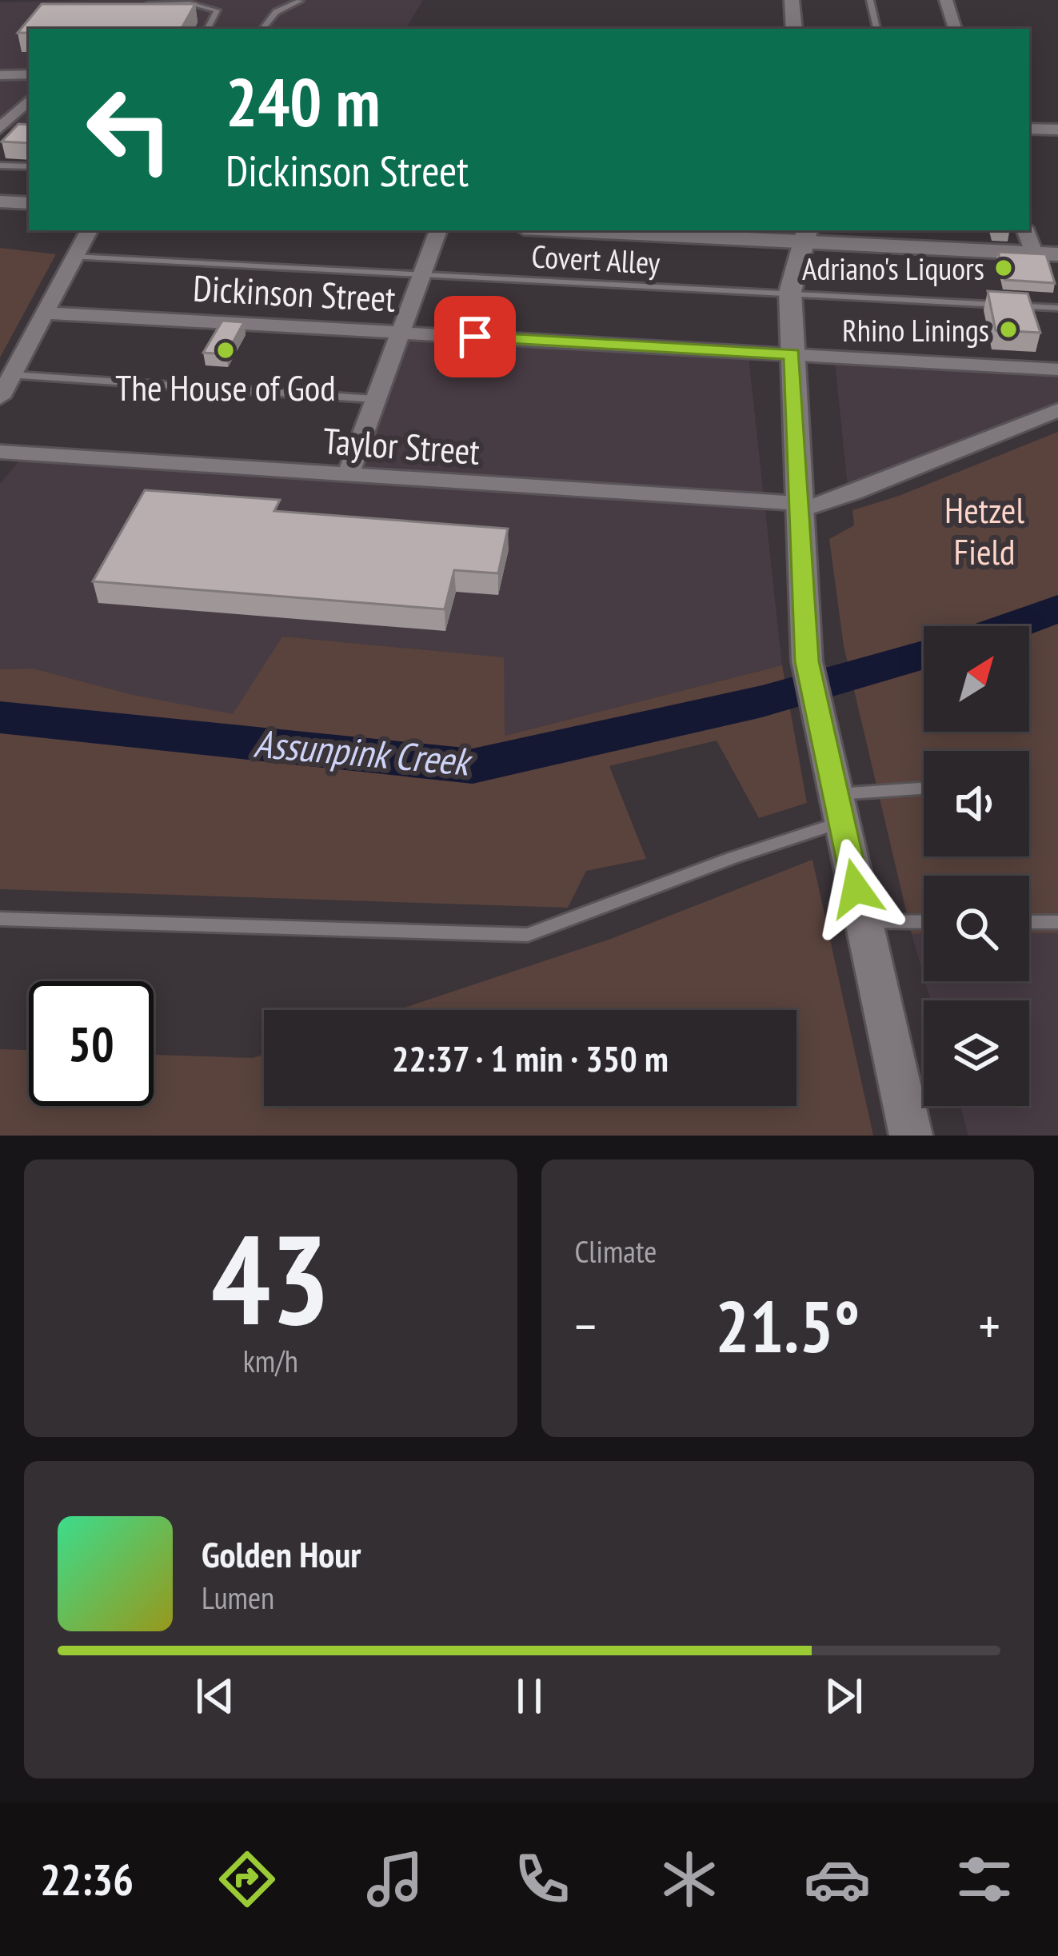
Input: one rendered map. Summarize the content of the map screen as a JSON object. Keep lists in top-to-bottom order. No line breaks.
{"streets":{"street":["Dickinson Street","Taylor Street"],"lane":["Covert Alley"]},"water":["Assunpink Creek"],"parks":["Hetzel Field"],"places":["Adriano's Liquors","Rhino Linings","The House of God"],"north":"top right","page":{"turn":["240 m","Dickinson Street"],"limit":"50","trip":"22:37 · 1 min · 350 m","tile":[["43","km/h"],"Climate"],"heat":["−","21.5°","+"],"song":["Golden Hour","Lumen"],"tabs":"22:36"}}
